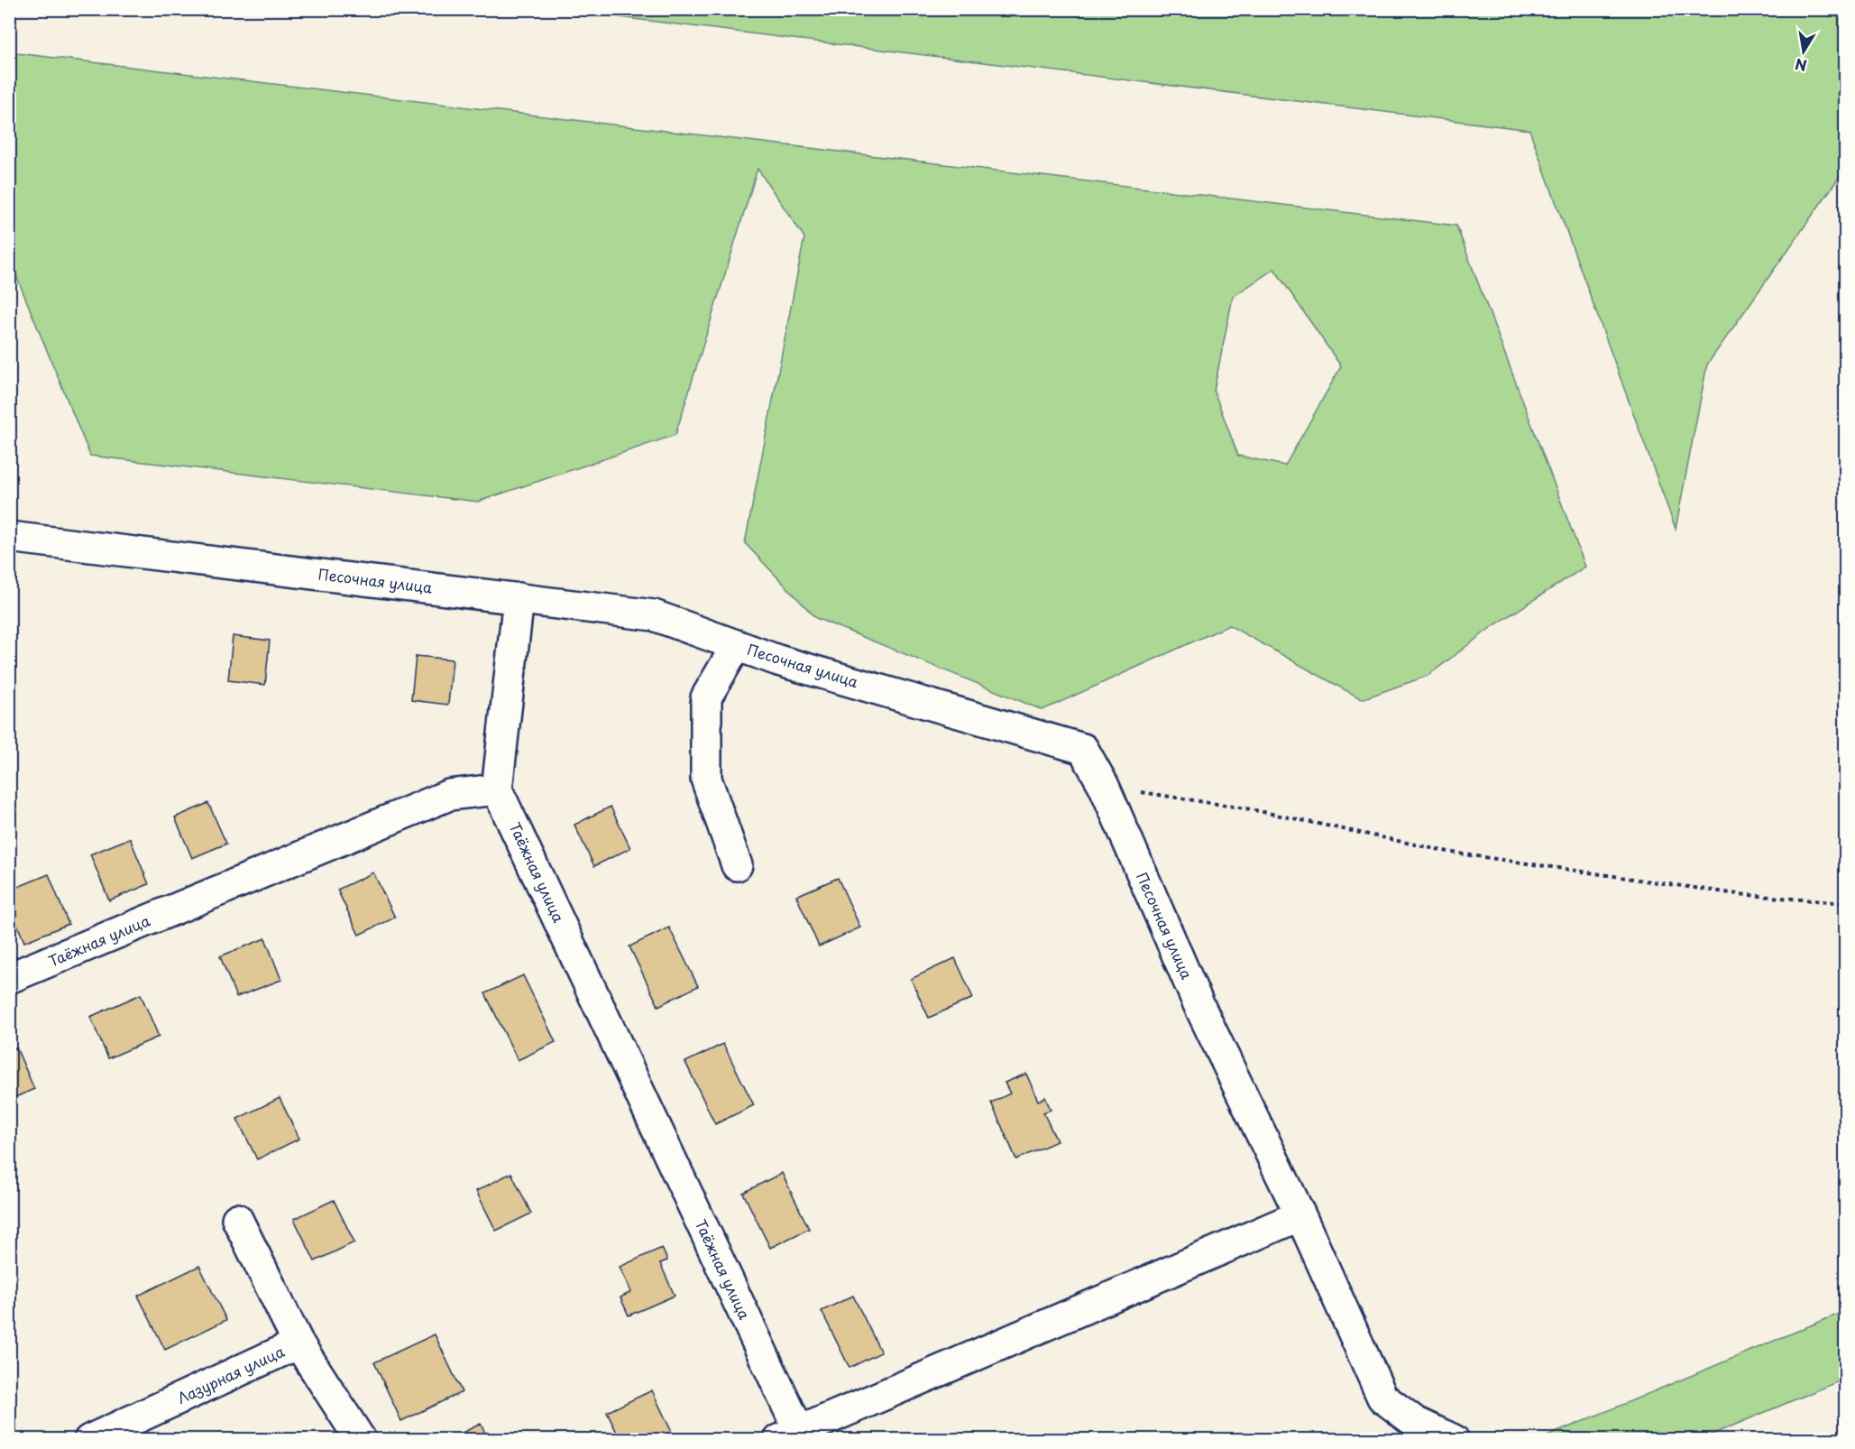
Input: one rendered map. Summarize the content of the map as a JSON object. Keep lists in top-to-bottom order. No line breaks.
{"streets":{"street":["Песочная улица","Таёжная улица","Лазурная улица"]},"north":"bottom"}
